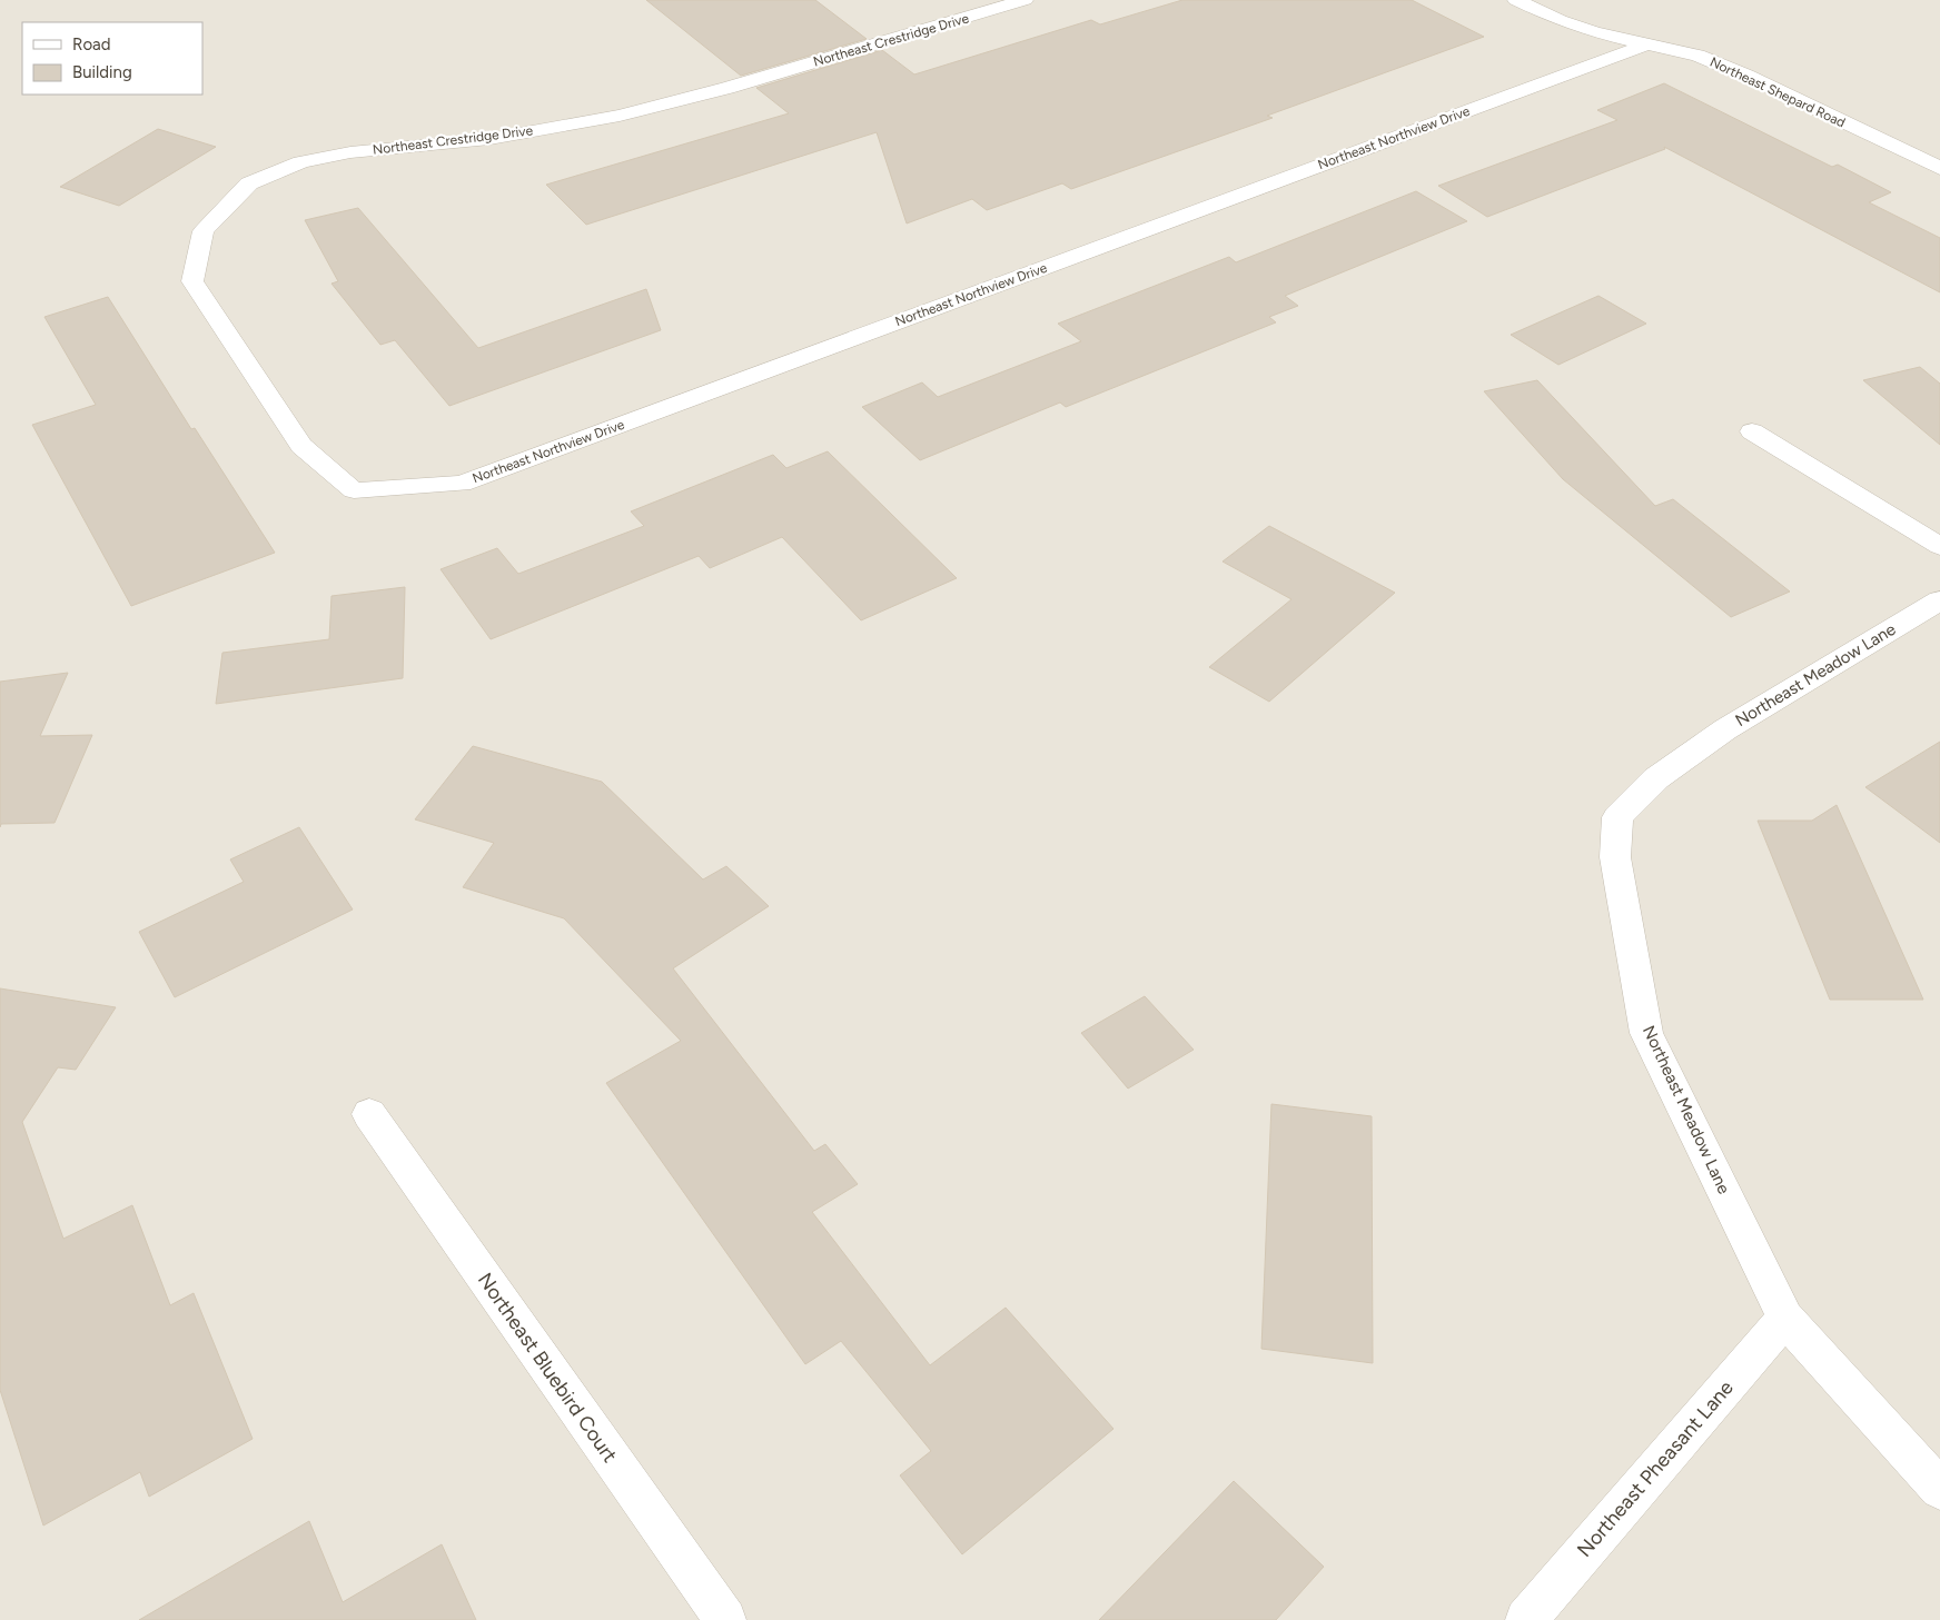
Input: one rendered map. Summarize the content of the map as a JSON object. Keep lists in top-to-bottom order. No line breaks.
{"streets":{"street":["Northeast Crestridge Drive","Northeast Shepard Road","Northeast Northview Drive","Northeast Meadow Lane","Northeast Bluebird Court","Northeast Pheasant Lane"]},"crossings":[["Northeast Crestridge Drive","Northeast Northview Drive"],["Northeast Shepard Road","Northeast Northview Drive"],["Northeast Meadow Lane","Northeast Pheasant Lane"]],"legend":["Road","Building"]}
